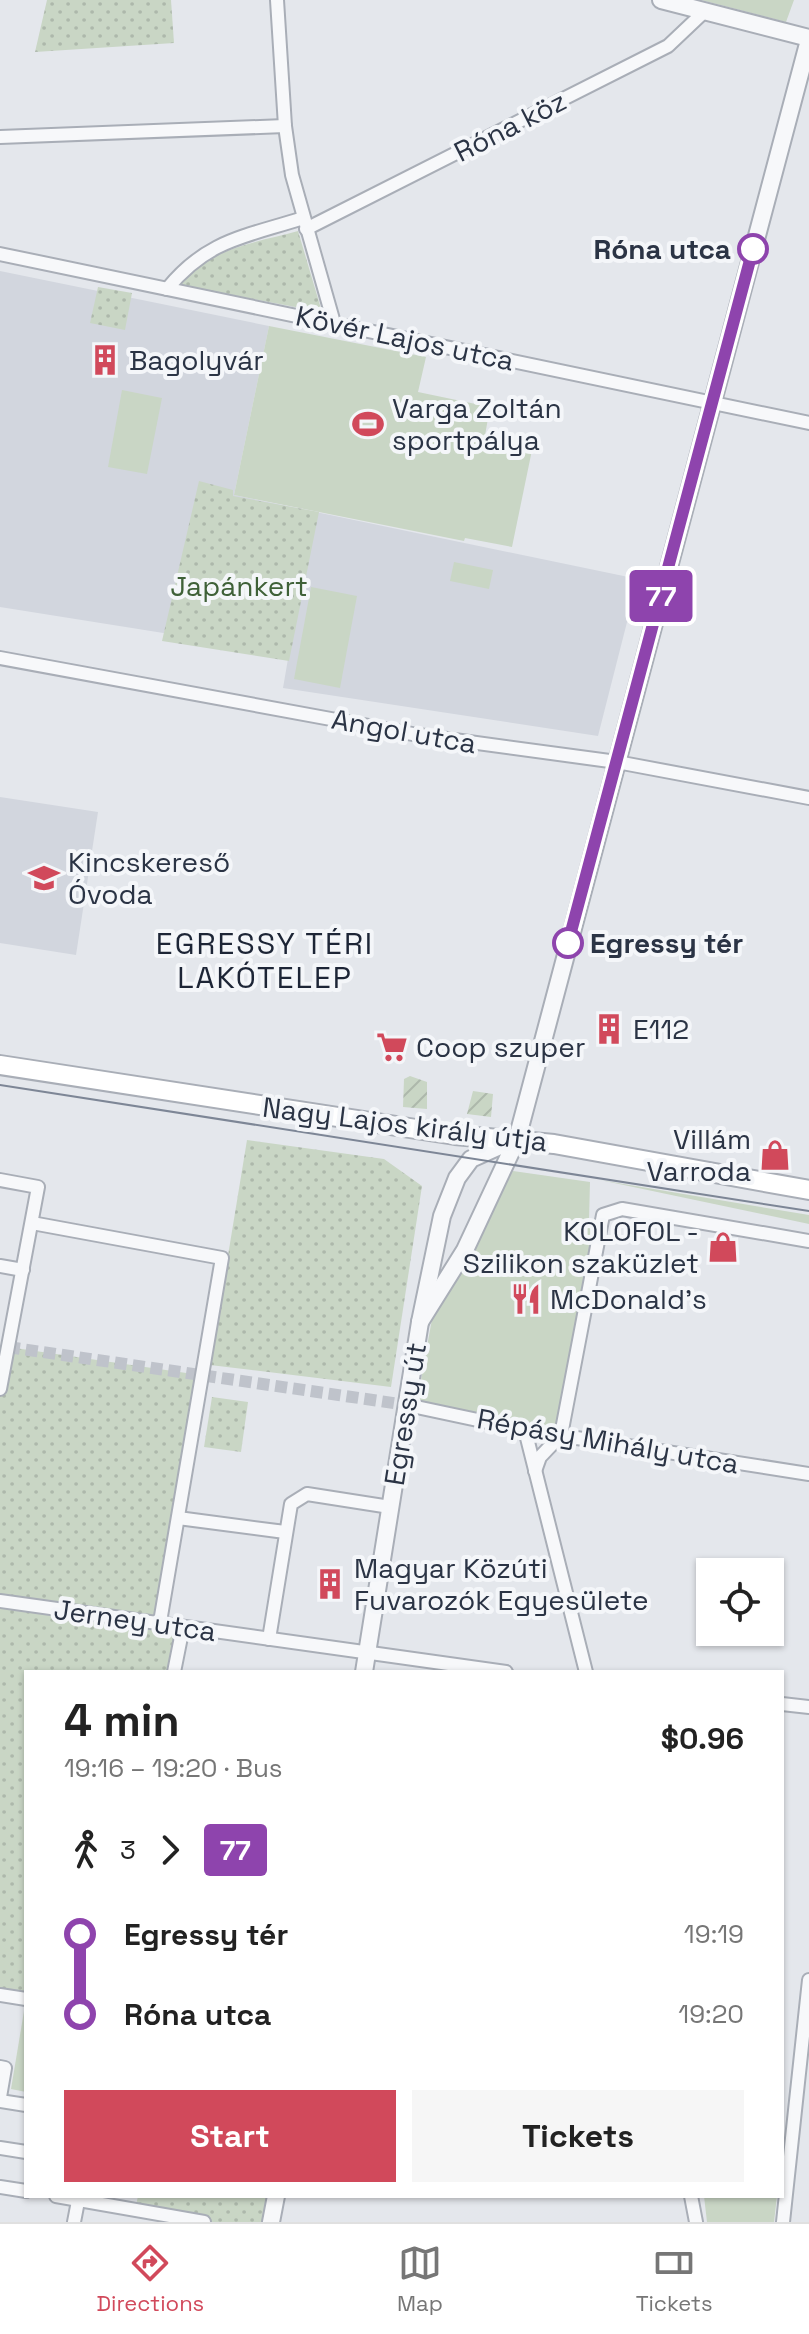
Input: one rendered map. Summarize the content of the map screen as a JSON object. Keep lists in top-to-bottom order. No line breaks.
{"streets":{"main road":["Nagy Lajos király útja"],"street":["Róna köz","Kövér Lajos utca","Angol utca","Egressy út","Répásy Mihály utca","Jerney utca"]},"crossings":[["Róna köz","Kövér Lajos utca"],["Kövér Lajos utca","Egressy út"],["Angol utca","Egressy út"],["Nagy Lajos király útja","Egressy út"],["Egressy út","Répásy Mihály utca"],["Egressy út","Jerney utca"]],"districts":["EGRESSY TÉRI LAKÓTELEP"],"parks":["Japánkert"],"places":{"other":["Róna utca","Egressy tér"],"building":["Bagolyvár","E112","Magyar Közúti Fuvarozók Egyesülete"],"sports":["Varga Zoltán sportpálya"],"school or university":["Kincskereső Óvoda"],"supermarket":["Coop szuper"],"shop":["Villám Varroda","KOLOFOL - Szilikon szaküzlet"],"restaurant":["McDonald's"]},"lines":["bus line 77"],"page":{"on_map":"77","heading":["4 min","19:16 – 19:20 · Bus","$0.96"],"legs":["3","77"],"list":[{"name":"Egressy tér","value":"19:19"},{"name":"Róna utca","value":"19:20"}],"buttons":["Start","Tickets"],"tabs":["Directions","Map","Tickets"]}}
